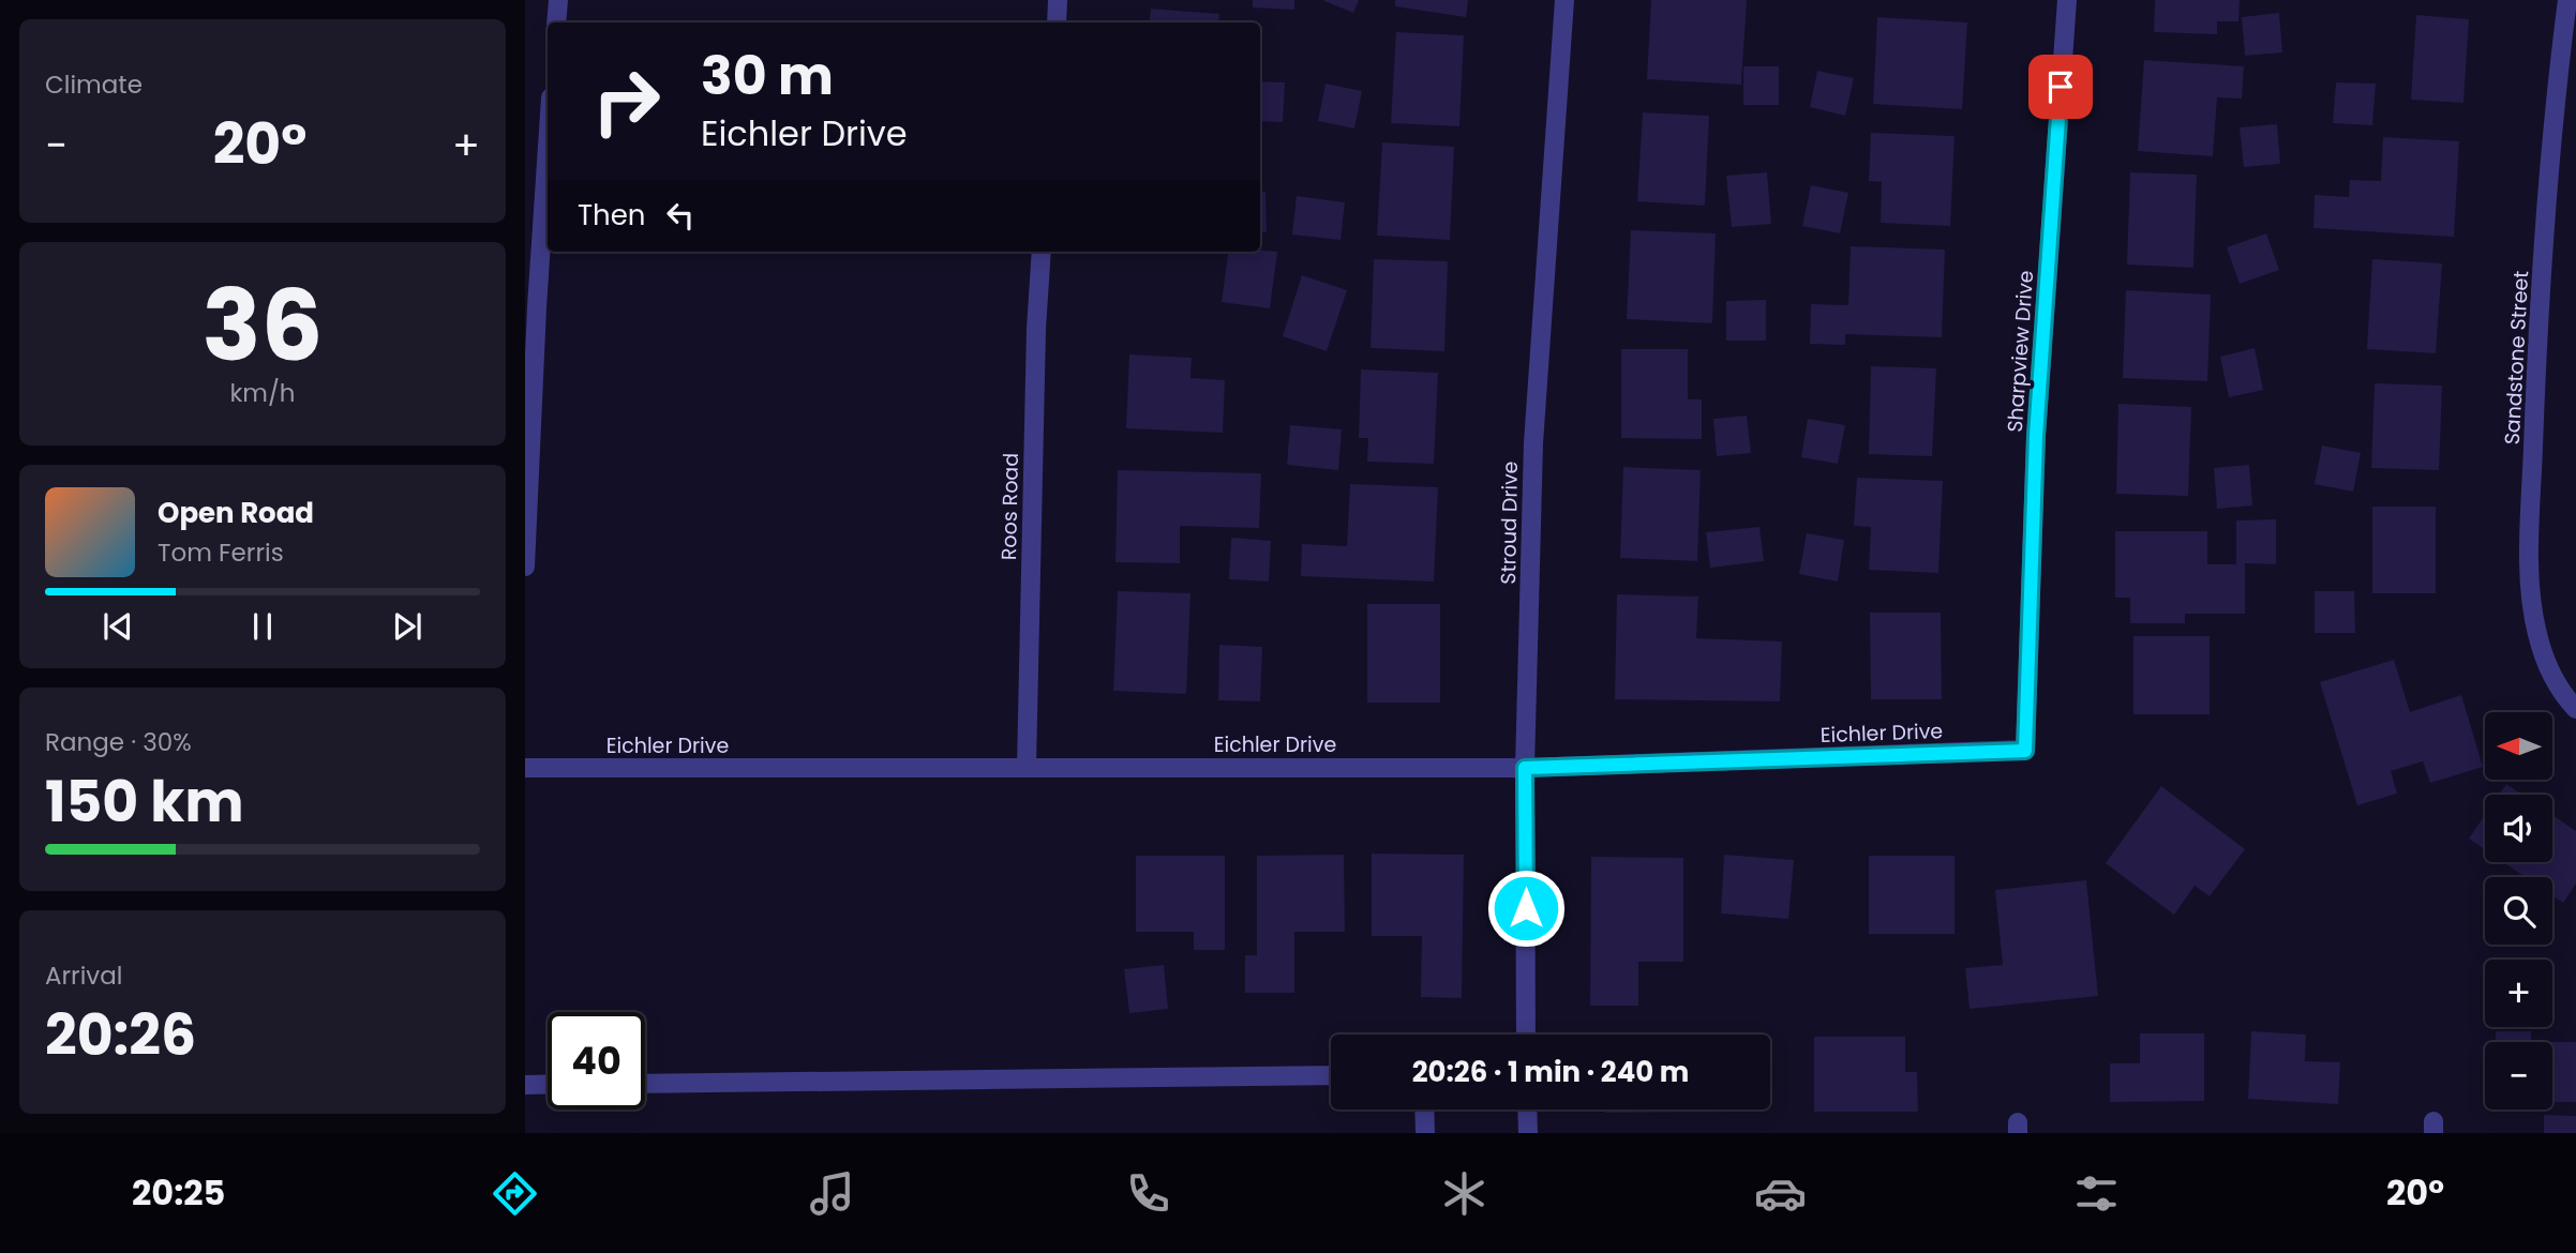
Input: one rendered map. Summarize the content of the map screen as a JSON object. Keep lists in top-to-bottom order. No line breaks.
{"streets":{"street":["Sharpview Drive","Sandstone Street","Roos Road","Stroud Drive","Eichler Drive"]},"crossings":[["Sharpview Drive","Eichler Drive"],["Roos Road","Eichler Drive"],["Stroud Drive","Eichler Drive"]],"north":"left","page":{"tile":["Climate",["36","km/h"],["Range · 30%","150 km"],["Arrival","20:26"]],"turn":["30 m","Eichler Drive"],"heat":["−","20°","+"],"then":"Then","song":["Open Road","Tom Ferris"],"map_buttons":["+","−"],"limit":"40","trip":"20:26 · 1 min · 240 m","tabs":["20:25","20°"]}}
